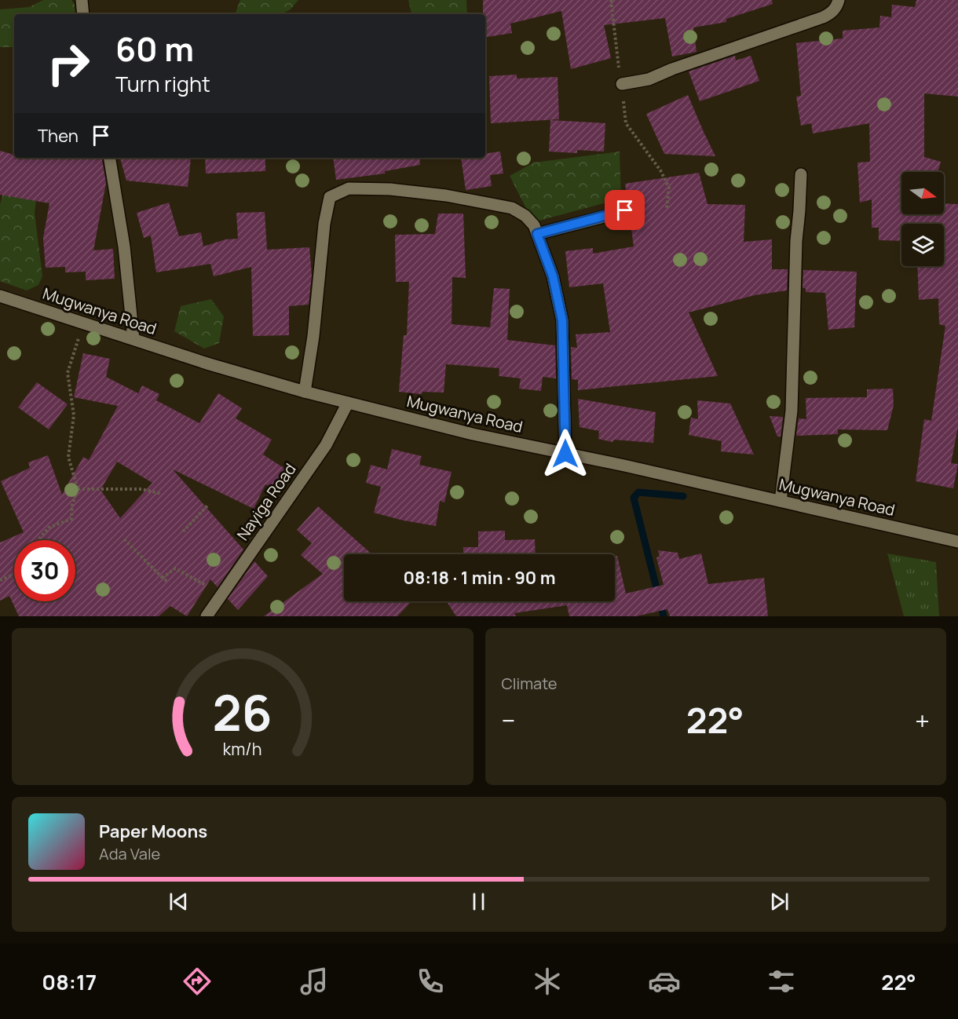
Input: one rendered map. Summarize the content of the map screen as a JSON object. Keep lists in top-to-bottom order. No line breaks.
{"streets":{"street":["Mugwanya Road","Nayiga Road"]},"crossings":[["Mugwanya Road","Nayiga Road"]],"north":"right","page":{"turn":["60 m","Turn right"],"then":"Then","limit":"30","trip":"08:18 · 1 min · 90 m","tile":"Climate","heat":["−","22°","+"],"song":["Paper Moons","Ada Vale"],"tabs":["08:17","22°"],"gauge":["26","km/h"]}}
